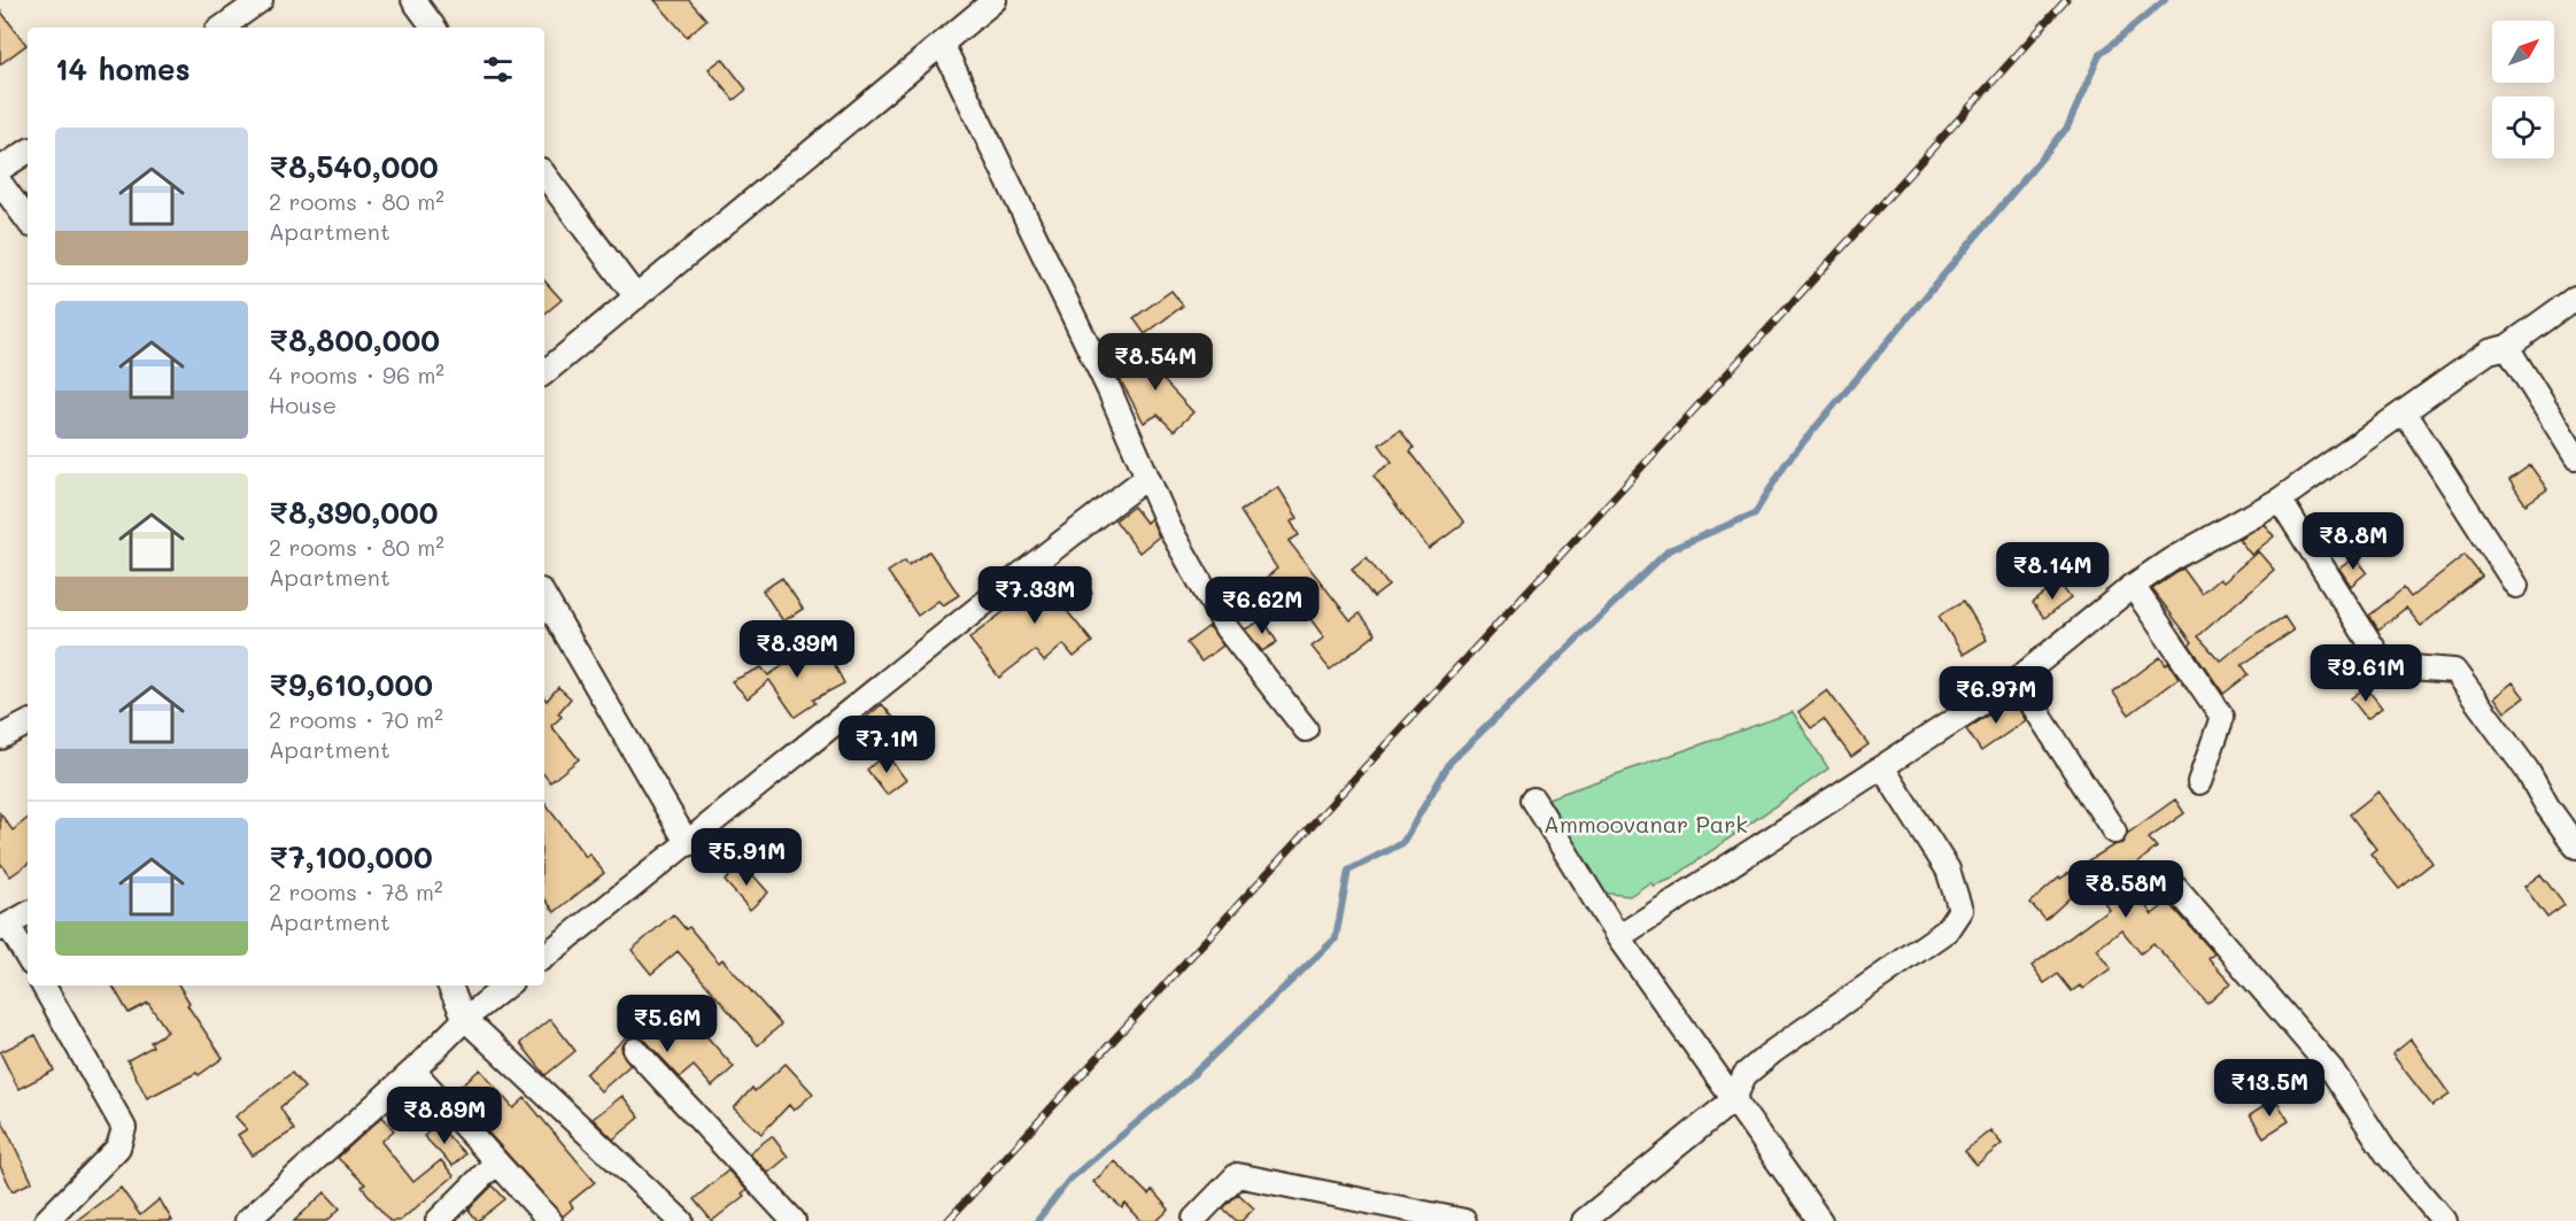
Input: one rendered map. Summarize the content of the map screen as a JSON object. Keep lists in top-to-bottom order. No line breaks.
{"parks":["Ammoovanar Park"],"north":"top right","page":{"heading":"14 homes","list":[{"name":"₹8,540,000","note":"2 rooms · 80 m² · Apartment"},{"name":"₹8,800,000","note":"4 rooms · 96 m² · House"},{"name":"₹8,390,000","note":"2 rooms · 80 m² · Apartment"},{"name":"₹9,610,000","note":"2 rooms · 70 m² · Apartment"},{"name":"₹7,100,000","note":"2 rooms · 78 m² · Apartment"}],"price":["₹8.54M","₹8.8M","₹8.14M","₹7.33M","₹6.62M","₹8.39M","₹9.61M","₹6.97M","₹7.1M","₹5.91M","₹8.58M","₹5.6M","₹13.5M","₹8.89M"]}}
